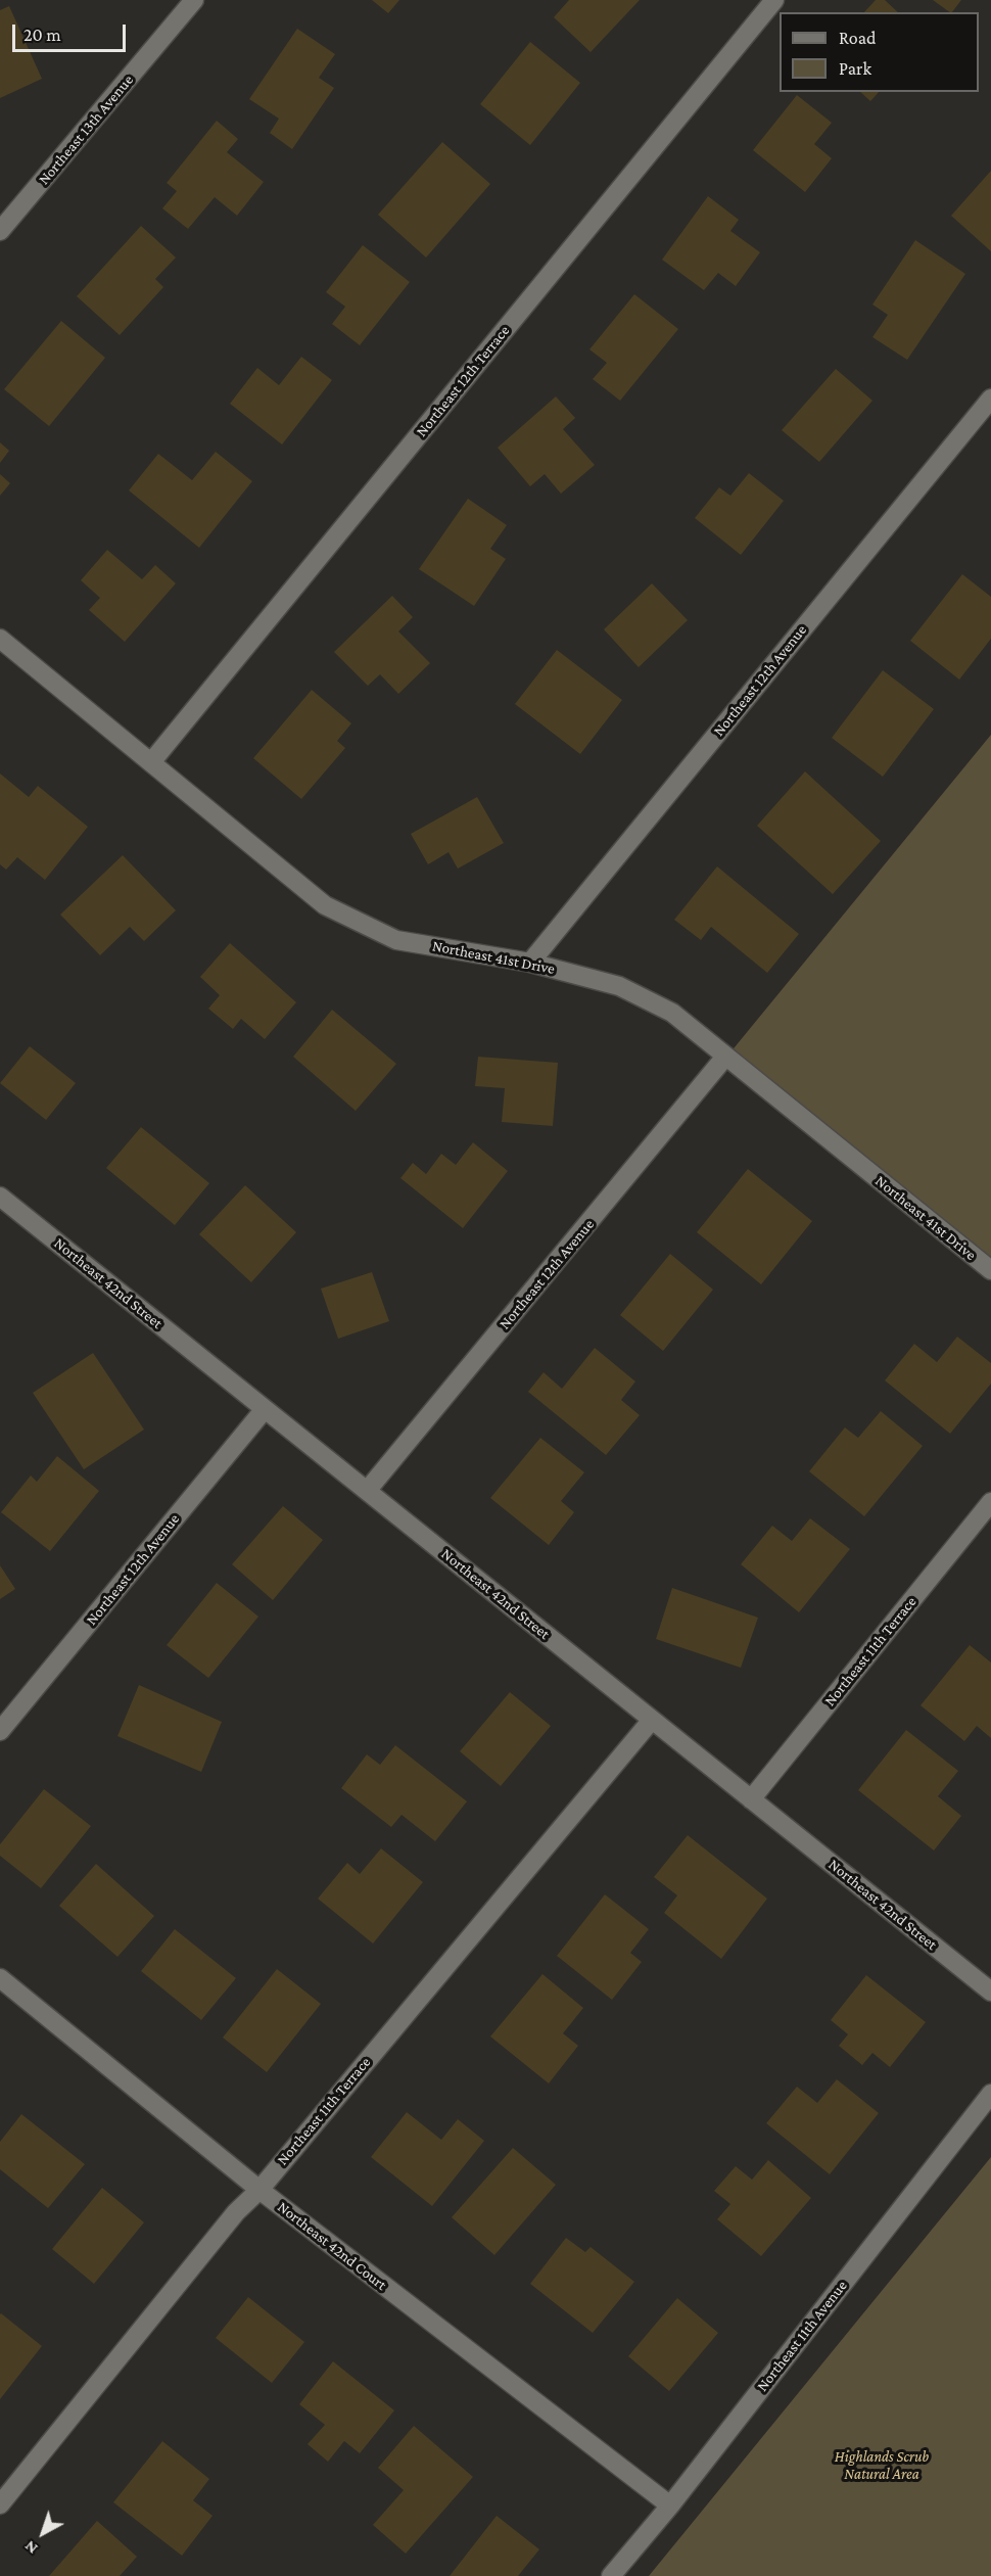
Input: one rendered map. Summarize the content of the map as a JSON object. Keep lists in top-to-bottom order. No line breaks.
{"streets":{"street":["Northeast 13th Avenue","Northeast 12th Terrace","Northeast 12th Avenue","Northeast 41st Drive","Northeast 42nd Street","Northeast 11th Terrace","Northeast 42nd Court","Northeast 11th Avenue"]},"crossings":[["Northeast 12th Terrace","Northeast 41st Drive"],["Northeast 12th Avenue","Northeast 41st Drive"],["Northeast 12th Avenue","Northeast 42nd Street"],["Northeast 42nd Street","Northeast 11th Terrace"],["Northeast 11th Terrace","Northeast 42nd Court"],["Northeast 42nd Court","Northeast 11th Avenue"]],"parks":["Highlands Scrub Natural Area"],"legend":["Road","Park"],"scale_bar":"20 m","north":"bottom left"}
